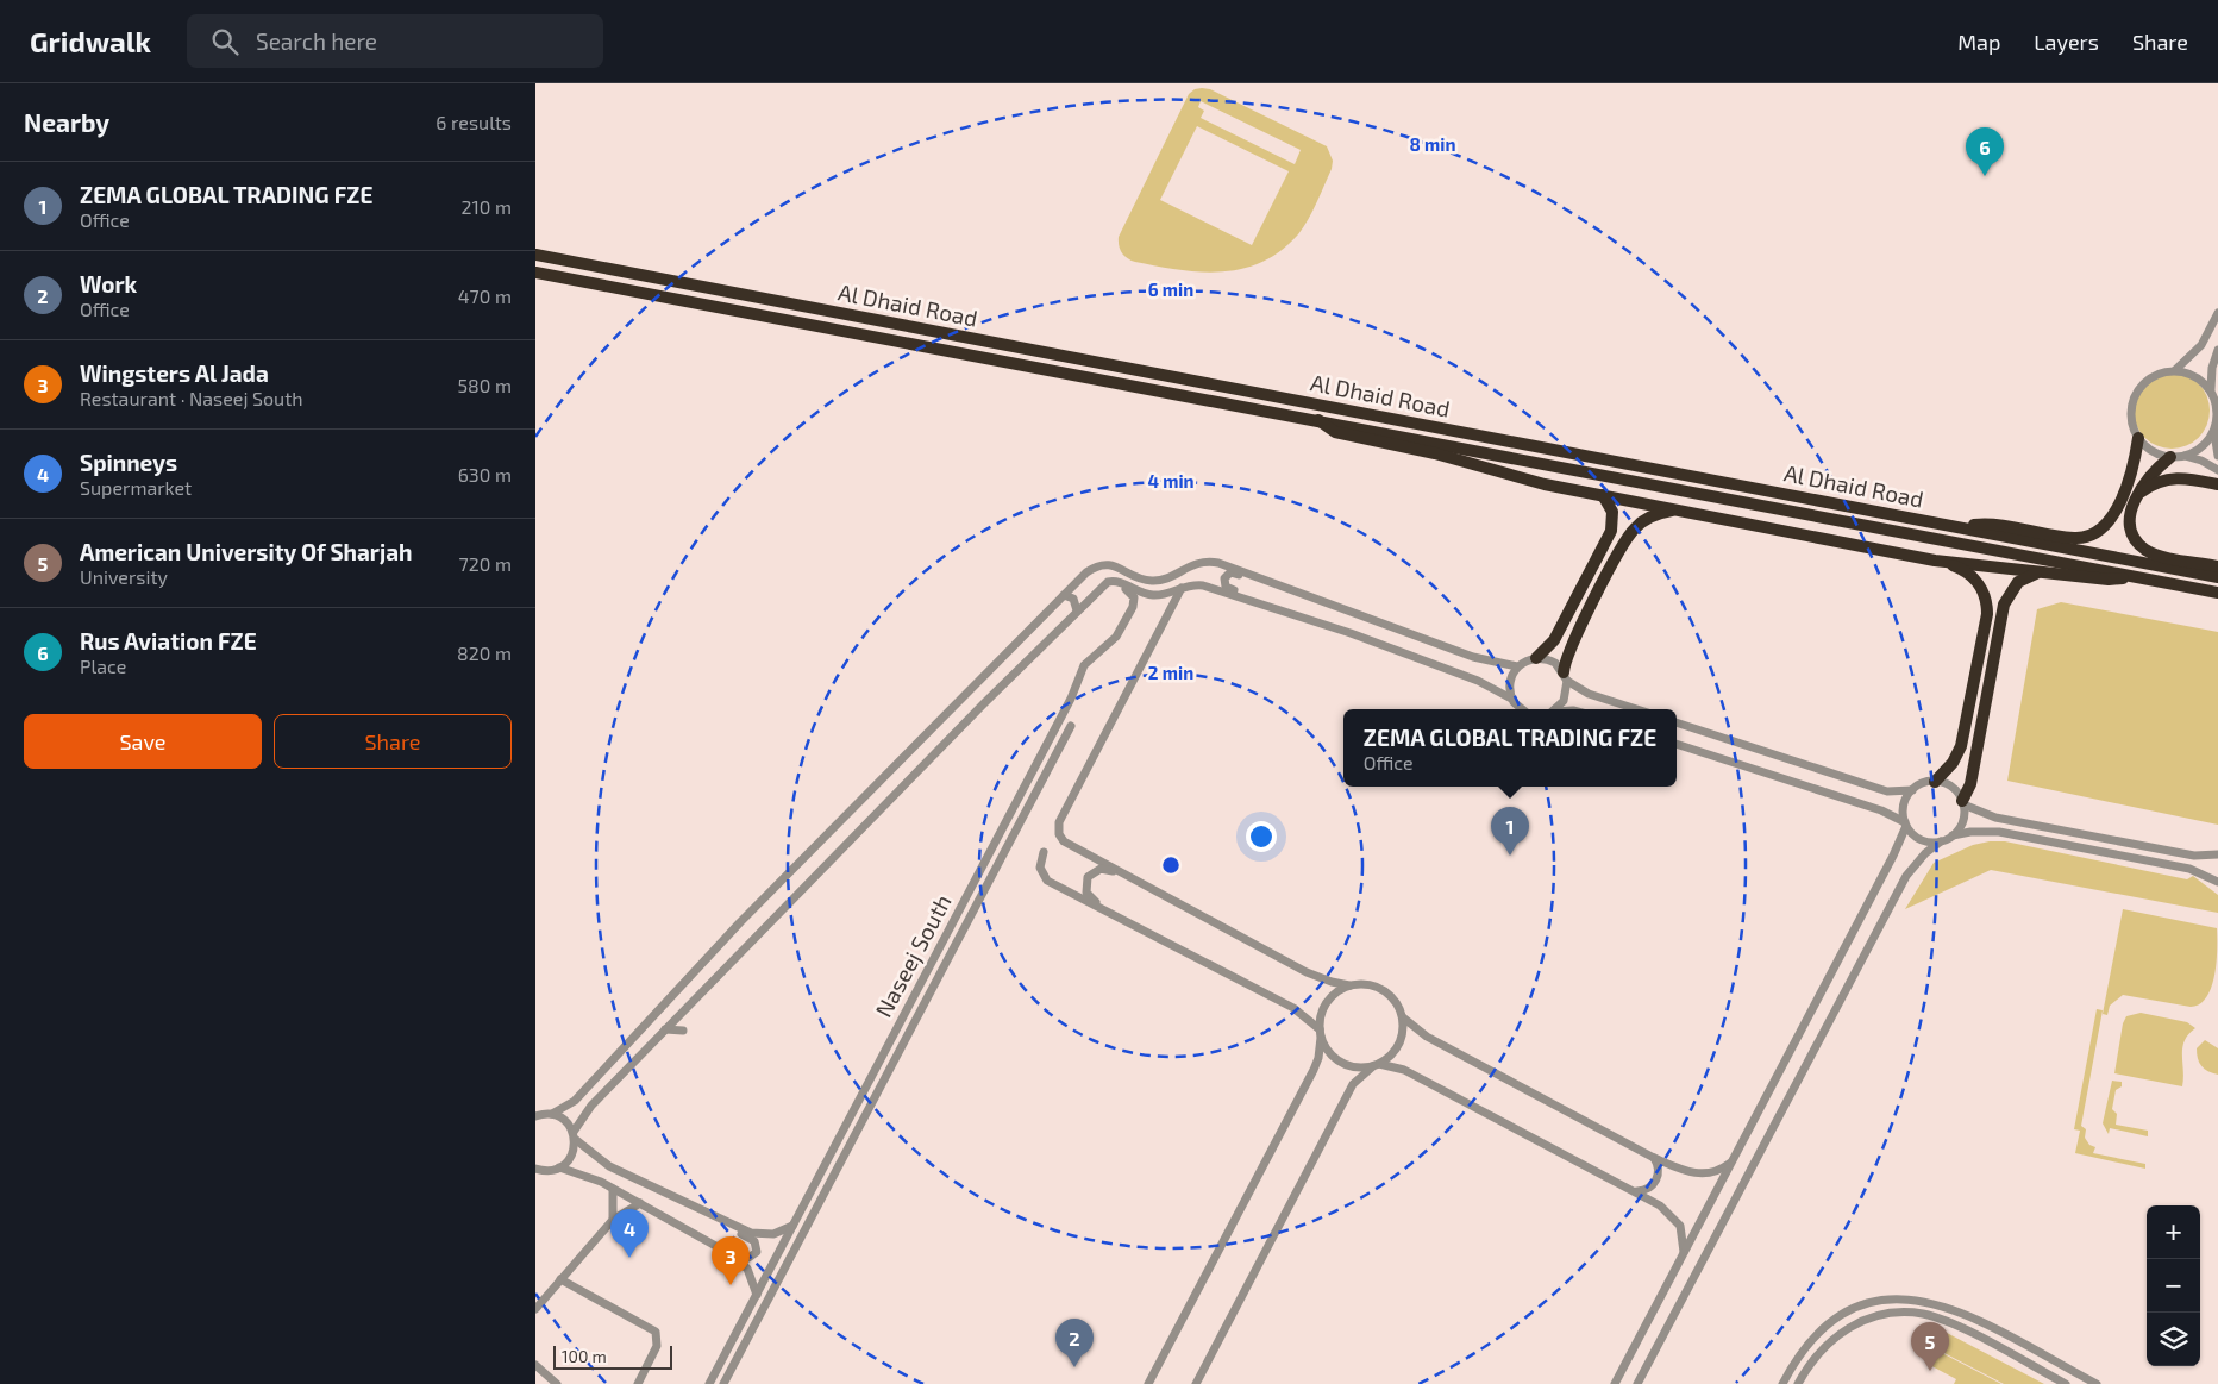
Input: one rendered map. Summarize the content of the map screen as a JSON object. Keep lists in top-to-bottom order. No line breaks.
{"streets":{"highway":["Al Dhaid Road"],"street":["Naseej South"]},"scale_bar":"100 m","page":{"header":"Gridwalk","search":"Search here","nav":["Map","Layers","Share"],"heading":["Nearby","6 results"],"pins":["6","1","4","3","2","5"],"list":[{"mark":"1","name":"ZEMA GLOBAL TRADING FZE","note":"Office","value":"210 m"},{"mark":"2","name":"Work","note":"Office","value":"470 m"},{"mark":"3","name":"Wingsters Al Jada","note":"Restaurant · Naseej South","value":"580 m"},{"mark":"4","name":"Spinneys","note":"Supermarket","value":"630 m"},{"mark":"5","name":"American University Of Sharjah","note":"University","value":"720 m"},{"mark":"6","name":"Rus Aviation FZE","note":"Place","value":"820 m"}],"buttons":["Save","Share"],"popup":["ZEMA GLOBAL TRADING FZE","Office"],"map_buttons":["+","−"],"scale":"100 m"},"rings":["8 min","6 min","4 min","2 min"]}
